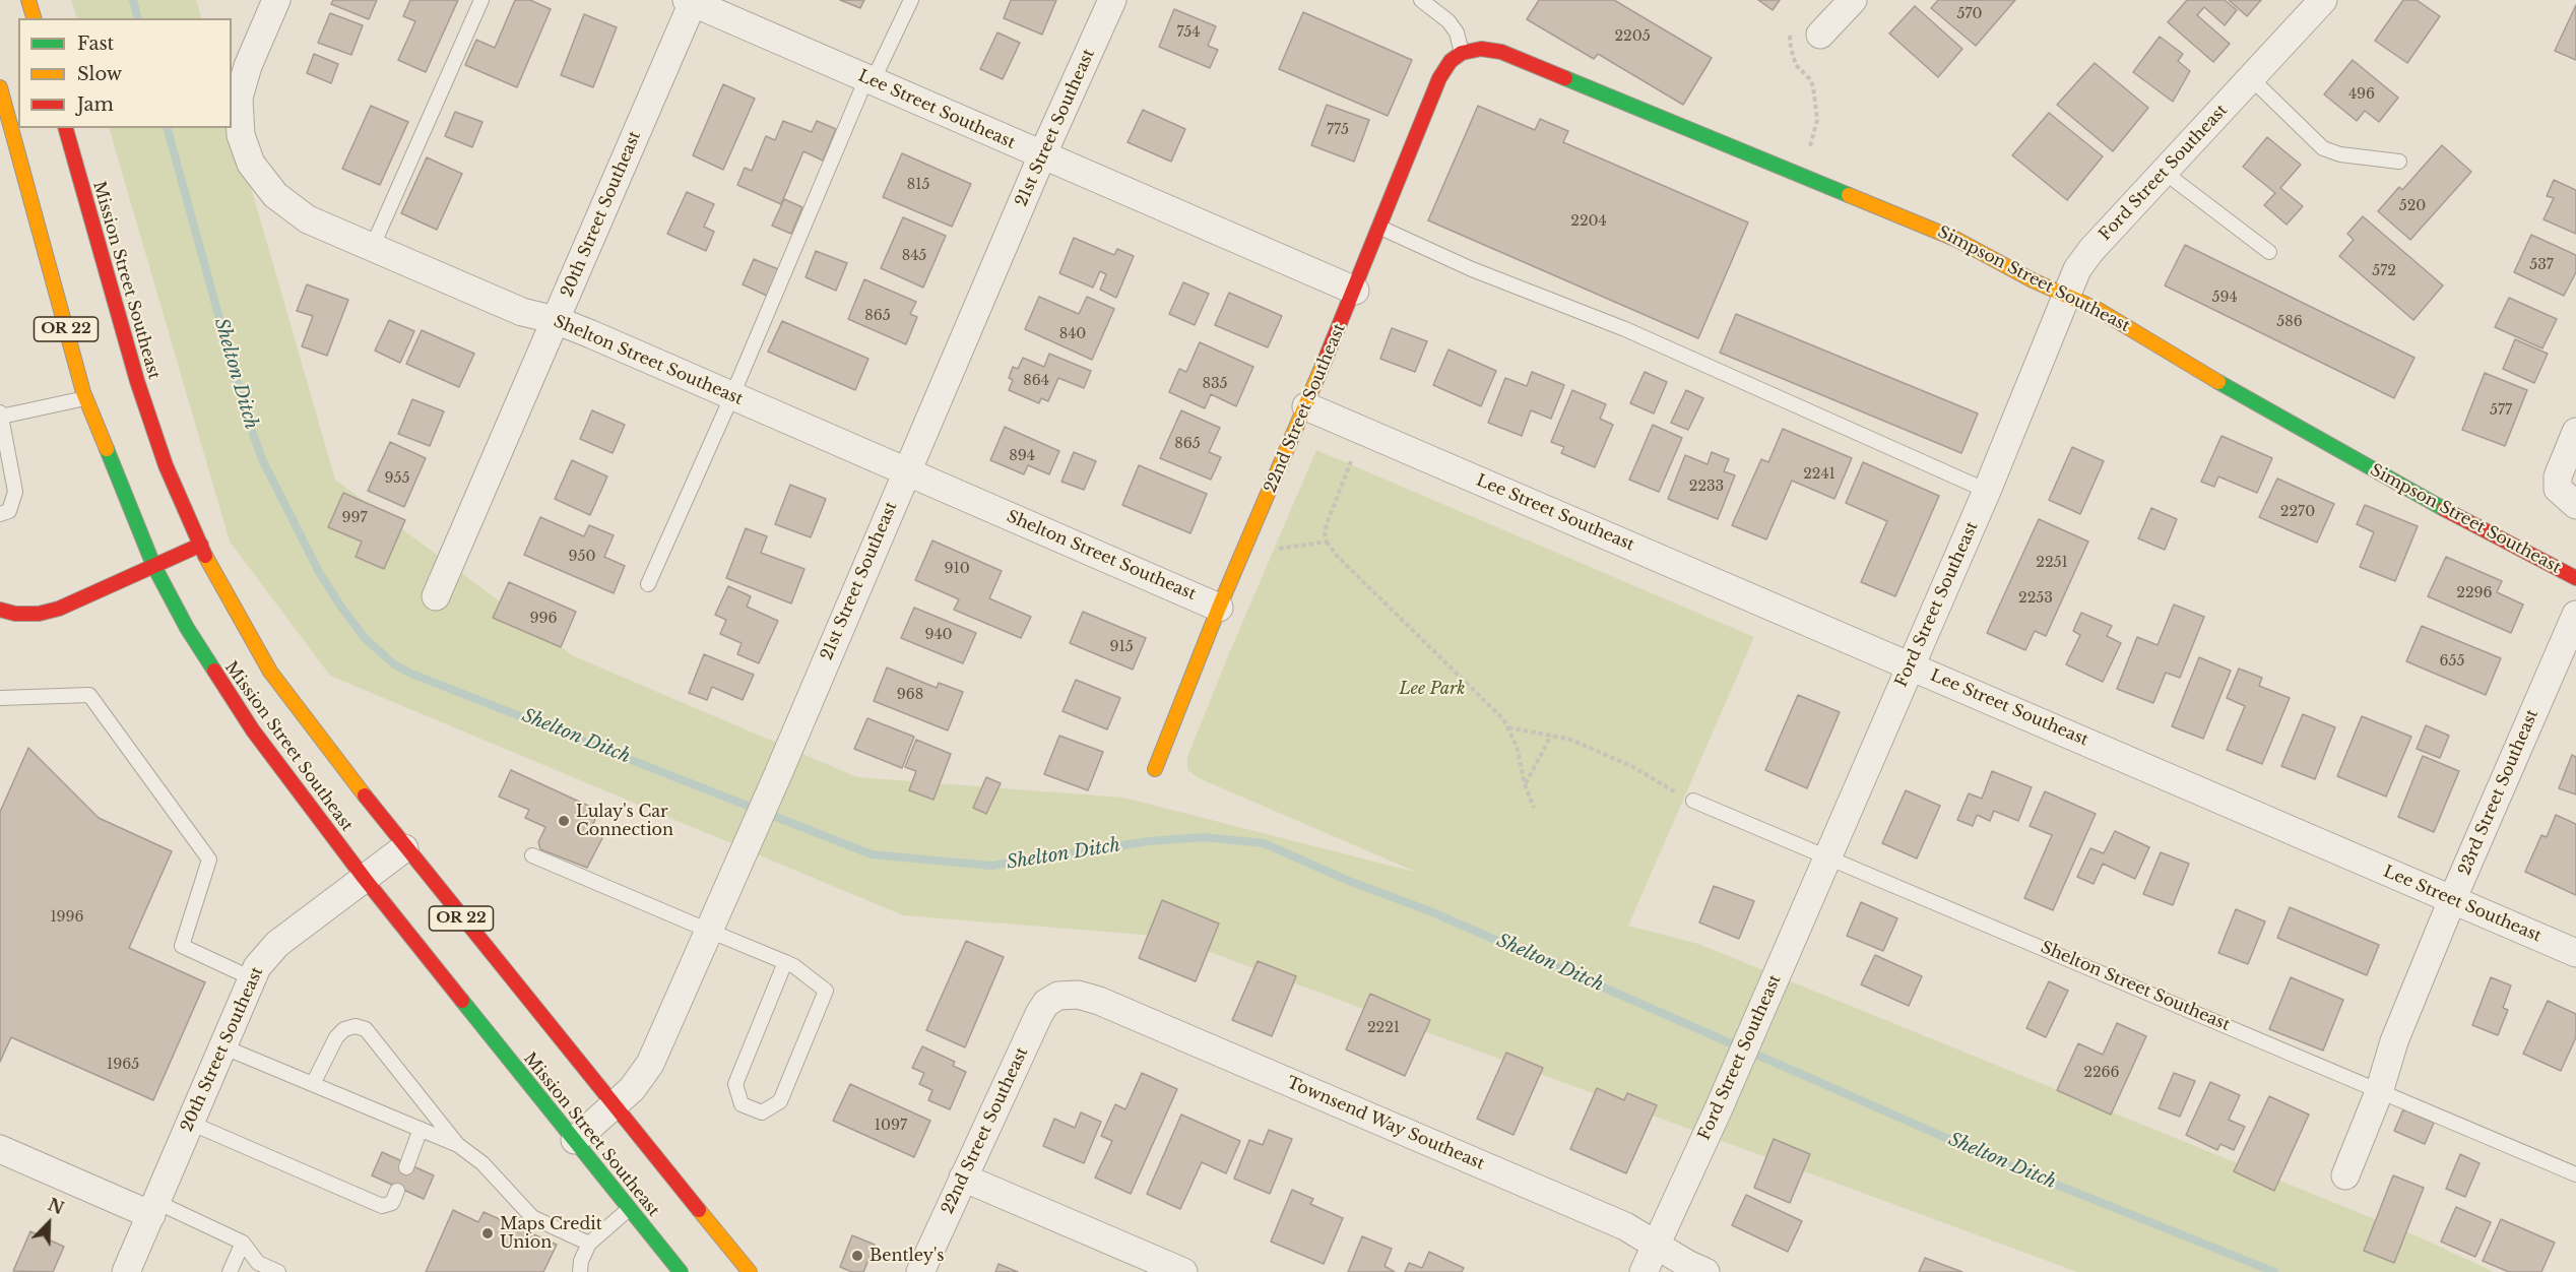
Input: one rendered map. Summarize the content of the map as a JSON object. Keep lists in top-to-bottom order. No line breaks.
{"streets":{"main road":["Simpson Street Southeast","Mission Street Southeast","OR 22","22nd Street Southeast"],"street":["Lee Street Southeast","21st Street Southeast","Ford Street Southeast","20th Street Southeast","Shelton Street Southeast","23rd Street Southeast","Townsend Way Southeast"]},"crossings":[["Lee Street Southeast","21st Street Southeast"],["Lee Street Southeast","Ford Street Southeast"],["Lee Street Southeast","20th Street Southeast"],["Lee Street Southeast","22nd Street Southeast"],["Lee Street Southeast","23rd Street Southeast"],["21st Street Southeast","Mission Street Southeast"],["21st Street Southeast","Shelton Street Southeast"],["Ford Street Southeast","Simpson Street Southeast"],["Ford Street Southeast","Shelton Street Southeast"],["Ford Street Southeast","Townsend Way Southeast"],["20th Street Southeast","Mission Street Southeast"],["20th Street Southeast","Shelton Street Southeast"],["Simpson Street Southeast","22nd Street Southeast"],["Shelton Street Southeast","22nd Street Southeast"],["Shelton Street Southeast","23rd Street Southeast"],["22nd Street Southeast","Townsend Way Southeast"]],"water":["Shelton Ditch"],"parks":["Lee Park"],"places":["Lulay's Car Connection","Maps Credit Union","Bentley's"],"house_numbers":["570","754","2205","496","775","815","520","2204","845","537","572","594","865","586","840","864","835","577","865","894","2241","955","2233","2270","997","950","2251","910","2296","2253","996","940","915","655","968","1996","2221","1965","2266","1097"],"legend":["Fast","Slow","Jam"],"north":"top right"}
